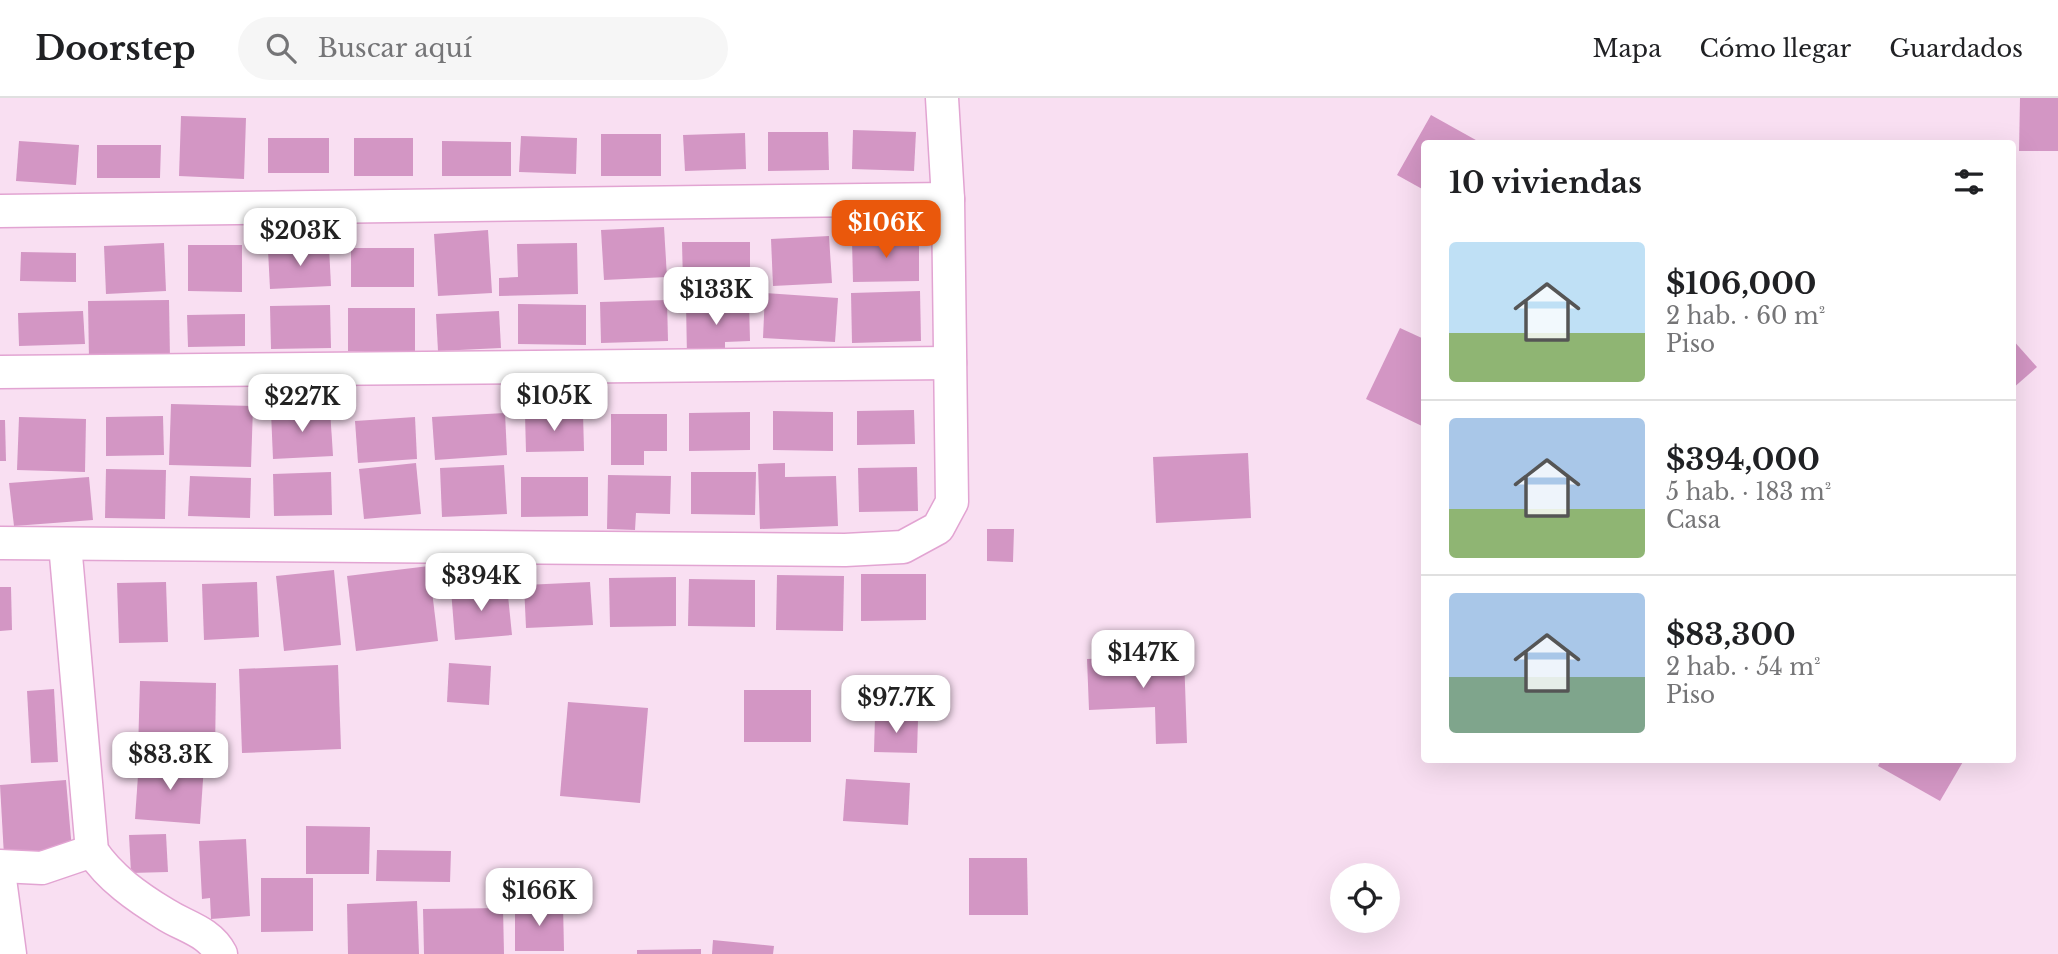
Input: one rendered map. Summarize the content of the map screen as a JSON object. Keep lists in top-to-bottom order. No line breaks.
{"page":{"header":"Doorstep","search":"Buscar aquí","nav":["Mapa","Cómo llegar","Guardados"],"heading":"10 viviendas","price":["$106K","$203K","$133K","$105K","$227K","$394K","$147K","$97.7K","$83.3K","$166K"],"list":[{"name":"$106,000","note":"2 hab. · 60 m² · Piso"},{"name":"$394,000","note":"5 hab. · 183 m² · Casa"},{"name":"$83,300","note":"2 hab. · 54 m² · Piso"}]}}
